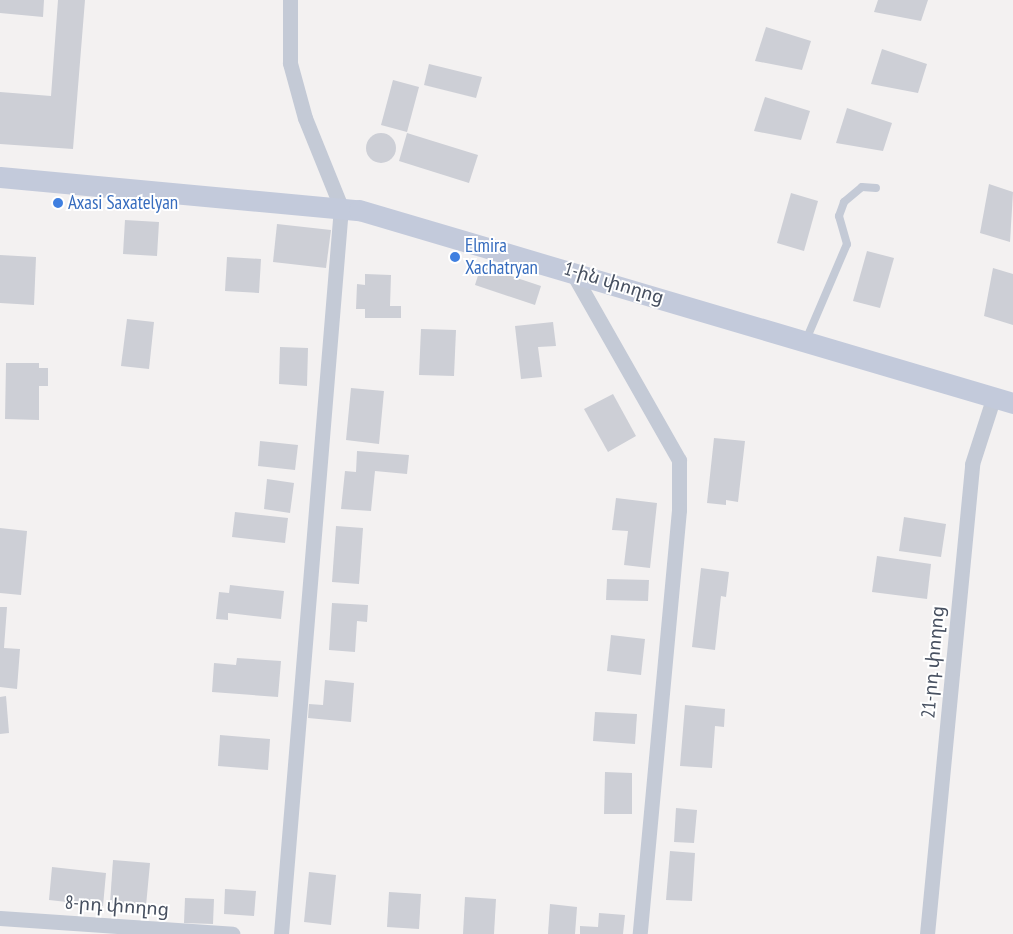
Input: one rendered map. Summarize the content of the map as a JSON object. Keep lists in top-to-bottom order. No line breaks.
{"streets":{"main road":["1-ին փողոց"],"street":["21-րդ փողոց","8-րդ փողոց"]},"crossings":[["1-ին փողոց","21-րդ փողոց"]],"places":["Axasi Saxatelyan","Elmira Xachatryan"]}
